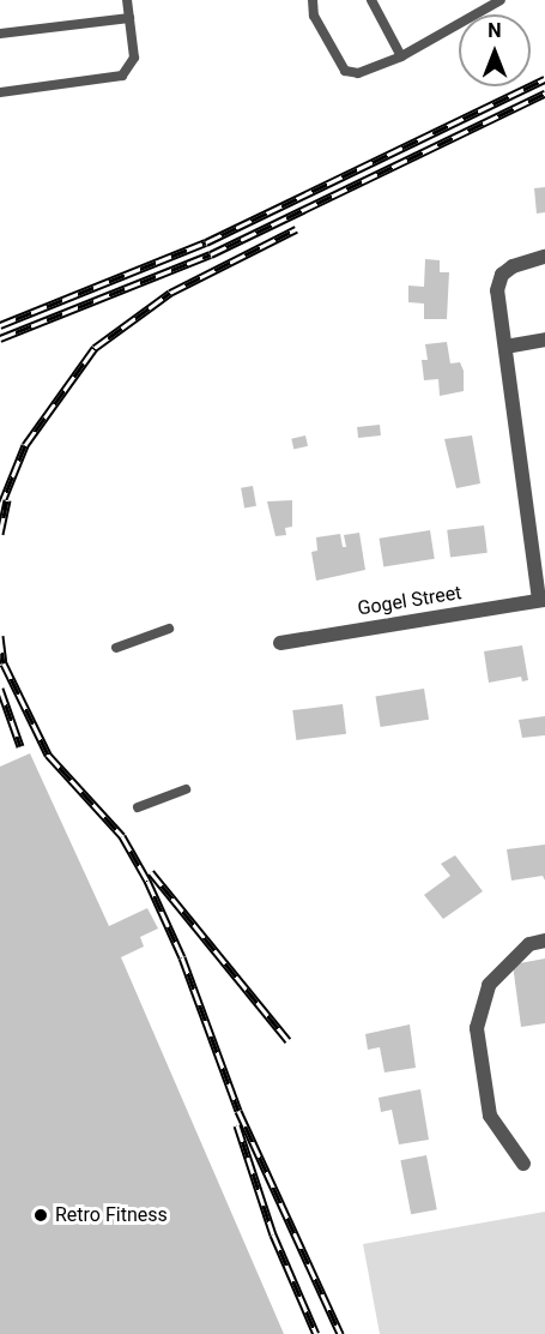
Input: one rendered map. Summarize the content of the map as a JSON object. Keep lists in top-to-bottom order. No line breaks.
{"streets":{"street":["Gogel Street"]},"places":["Retro Fitness"],"north":"top"}
